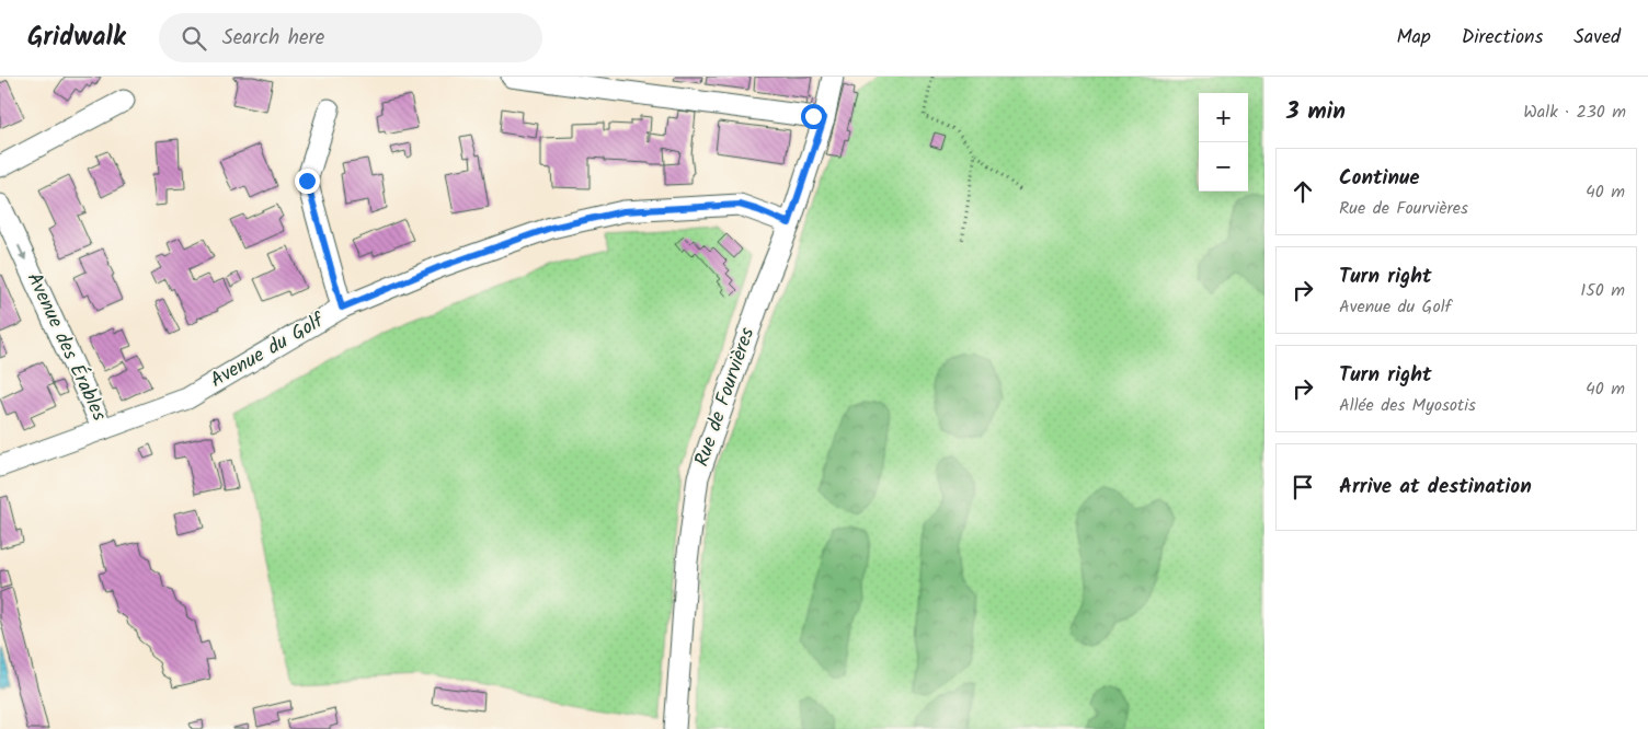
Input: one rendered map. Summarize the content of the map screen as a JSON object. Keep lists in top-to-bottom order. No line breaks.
{"streets":{"street":["Avenue des Érables","Avenue du Golf","Rue de Fourvières"]},"crossings":[["Avenue des Érables","Avenue du Golf"],["Avenue du Golf","Rue de Fourvières"]],"one_way":["Avenue des Érables"],"page":{"header":"Gridwalk","search":"Search here","nav":["Map","Directions","Saved"],"heading":["3 min","Walk · 230 m"],"map_buttons":["+","−"],"list":[["Continue","Rue de Fourvières","40 m"],["Turn right","Avenue du Golf","150 m"],["Turn right","Allée des Myosotis","40 m"],"Arrive at destination"]}}
